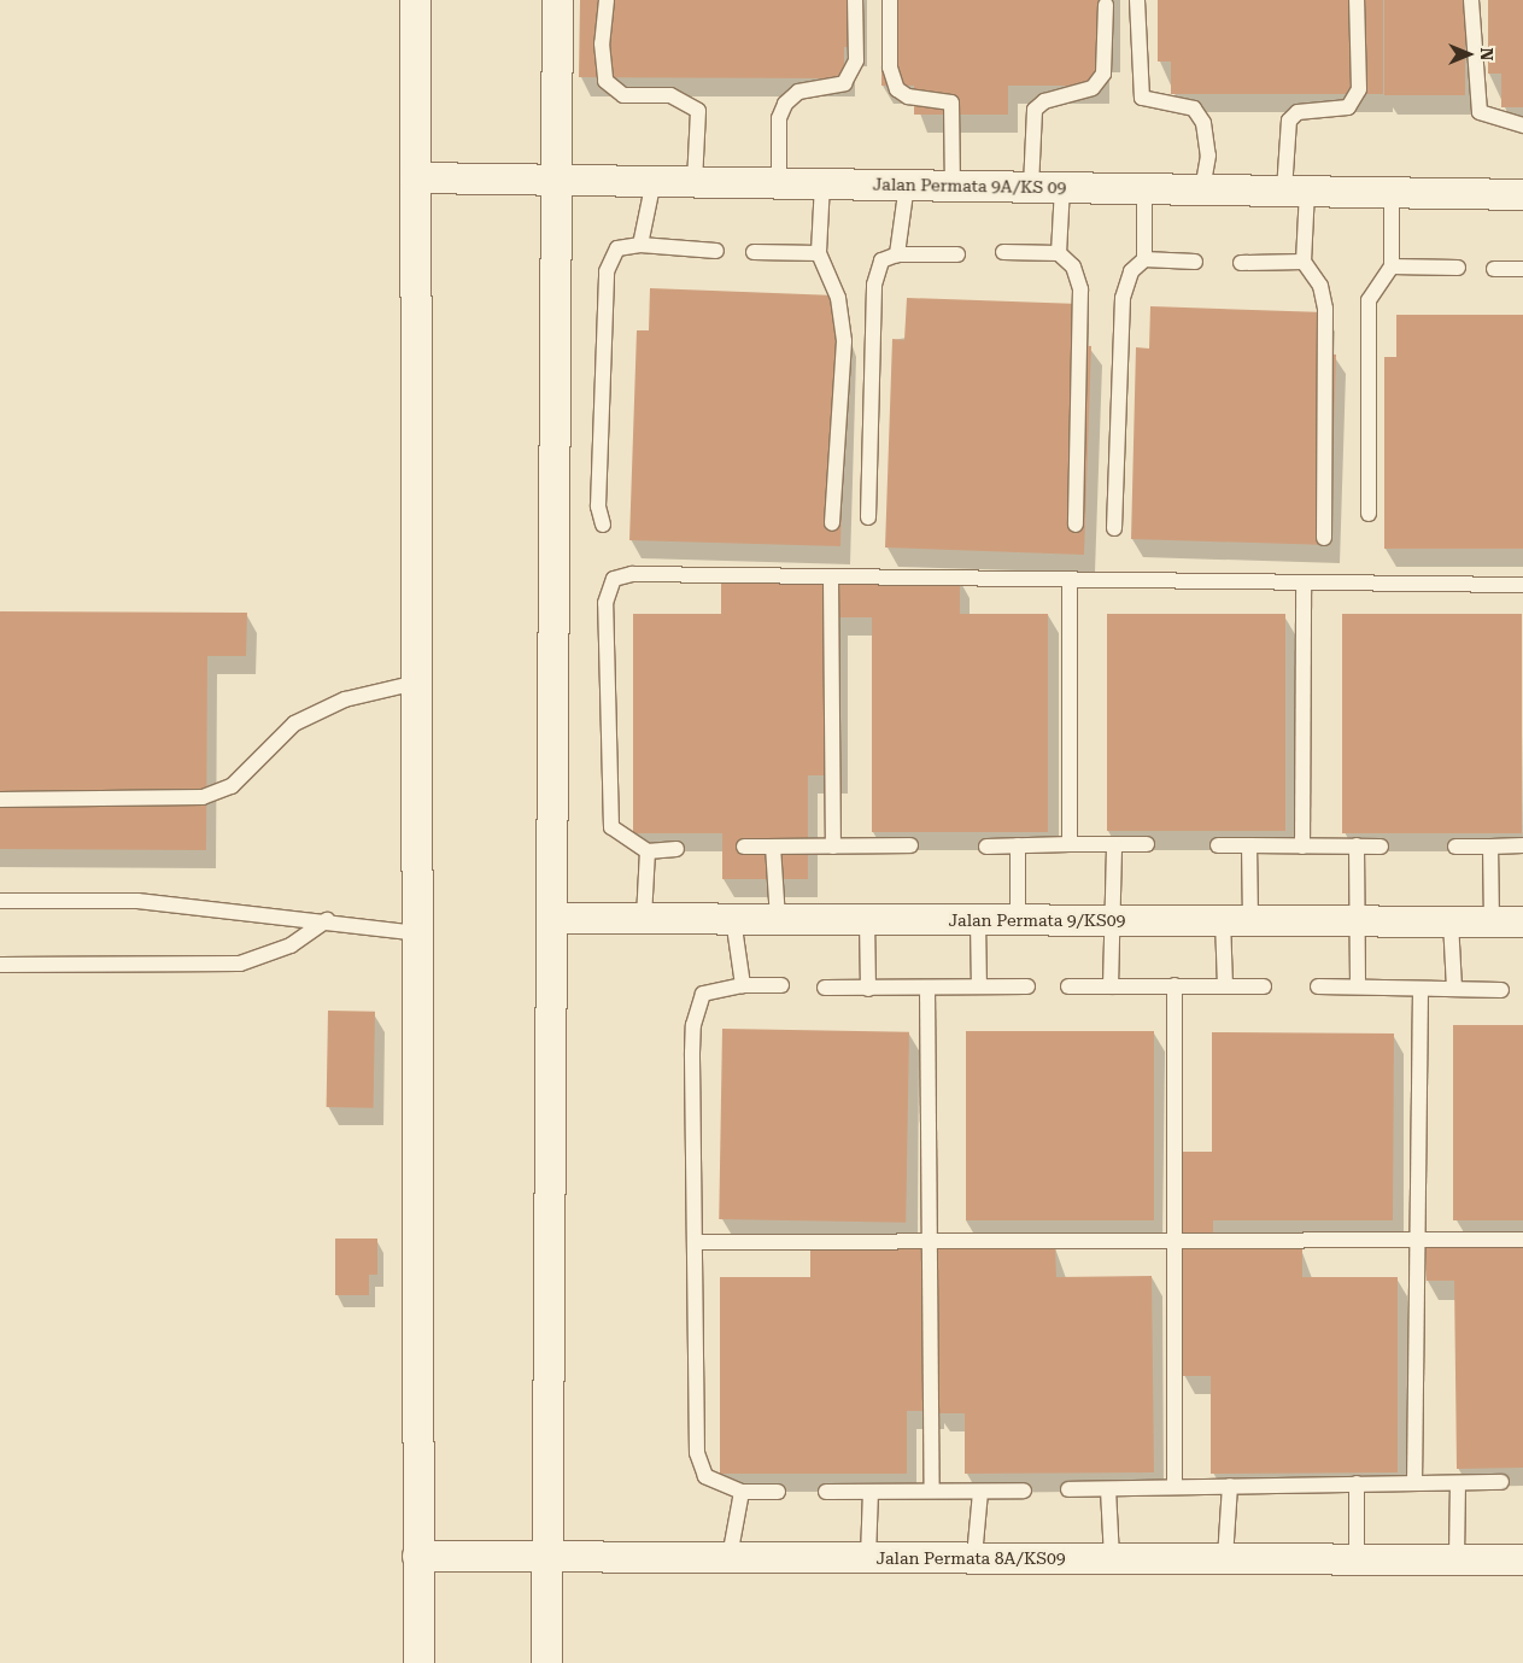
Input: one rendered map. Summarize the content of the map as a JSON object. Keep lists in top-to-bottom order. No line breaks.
{"streets":{"street":["Jalan Permata 9A/KS 09","Jalan Permata 9/KS09","Jalan Permata 8A/KS09"]},"north":"right"}
